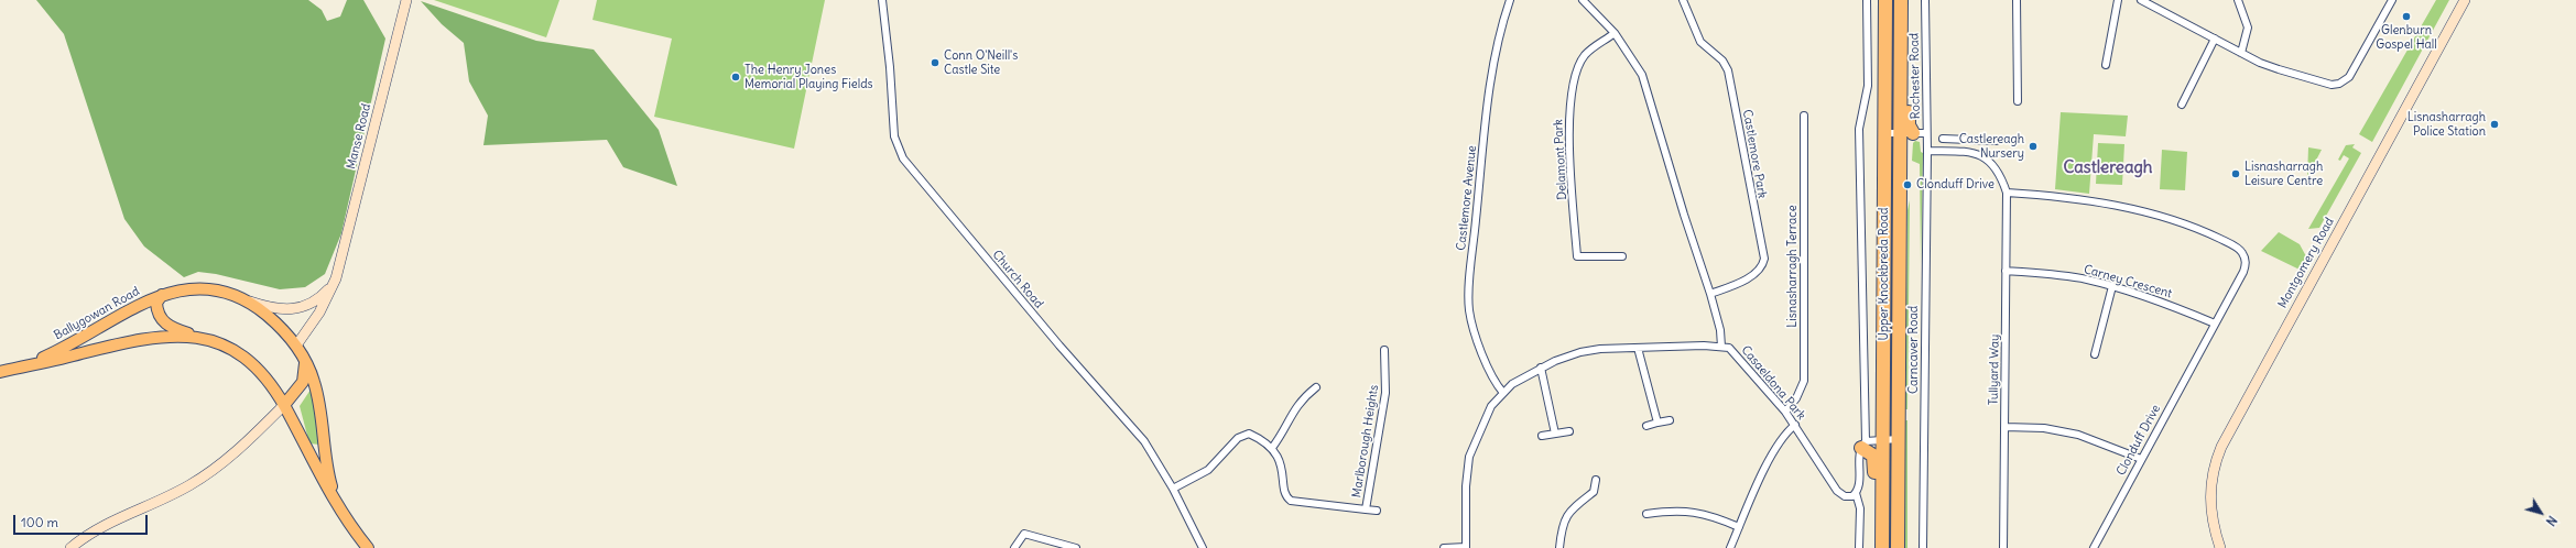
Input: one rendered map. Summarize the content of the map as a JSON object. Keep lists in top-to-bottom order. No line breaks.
{"streets":{"highway":["Upper Knockbreda Road"],"main road":["Ballygowan Road"],"street":["Rochester Road","Manse Road","Castlemore Park","Delamont Park","Castlemore Avenue","Montgomery Road","Lisnasharragh Terrace","Church Road","Carney Crescent","Carncaver Road","Tullyard Way","Casaeldona Park","Clonduff Drive","Marlborough Heights"]},"crossings":[["Rochester Road","Carncaver Road"],["Manse Road","Ballygowan Road"],["Castlemore Avenue","Casaeldona Park"],["Lisnasharragh Terrace","Casaeldona Park"],["Upper Knockbreda Road","Casaeldona Park"],["Carney Crescent","Tullyard Way"],["Carney Crescent","Clonduff Drive"],["Tullyard Way","Clonduff Drive"]],"districts":["Castlereagh"],"places":["Glenburn Gospel Hall","Conn O'Neill's Castle Site","The Henry Jones Memorial Playing Fields","Lisnasharragh Police Station","Castlereagh Nursery","Lisnasharragh Leisure Centre","Clonduff Drive"],"scale_bar":"100 m","north":"bottom right"}
